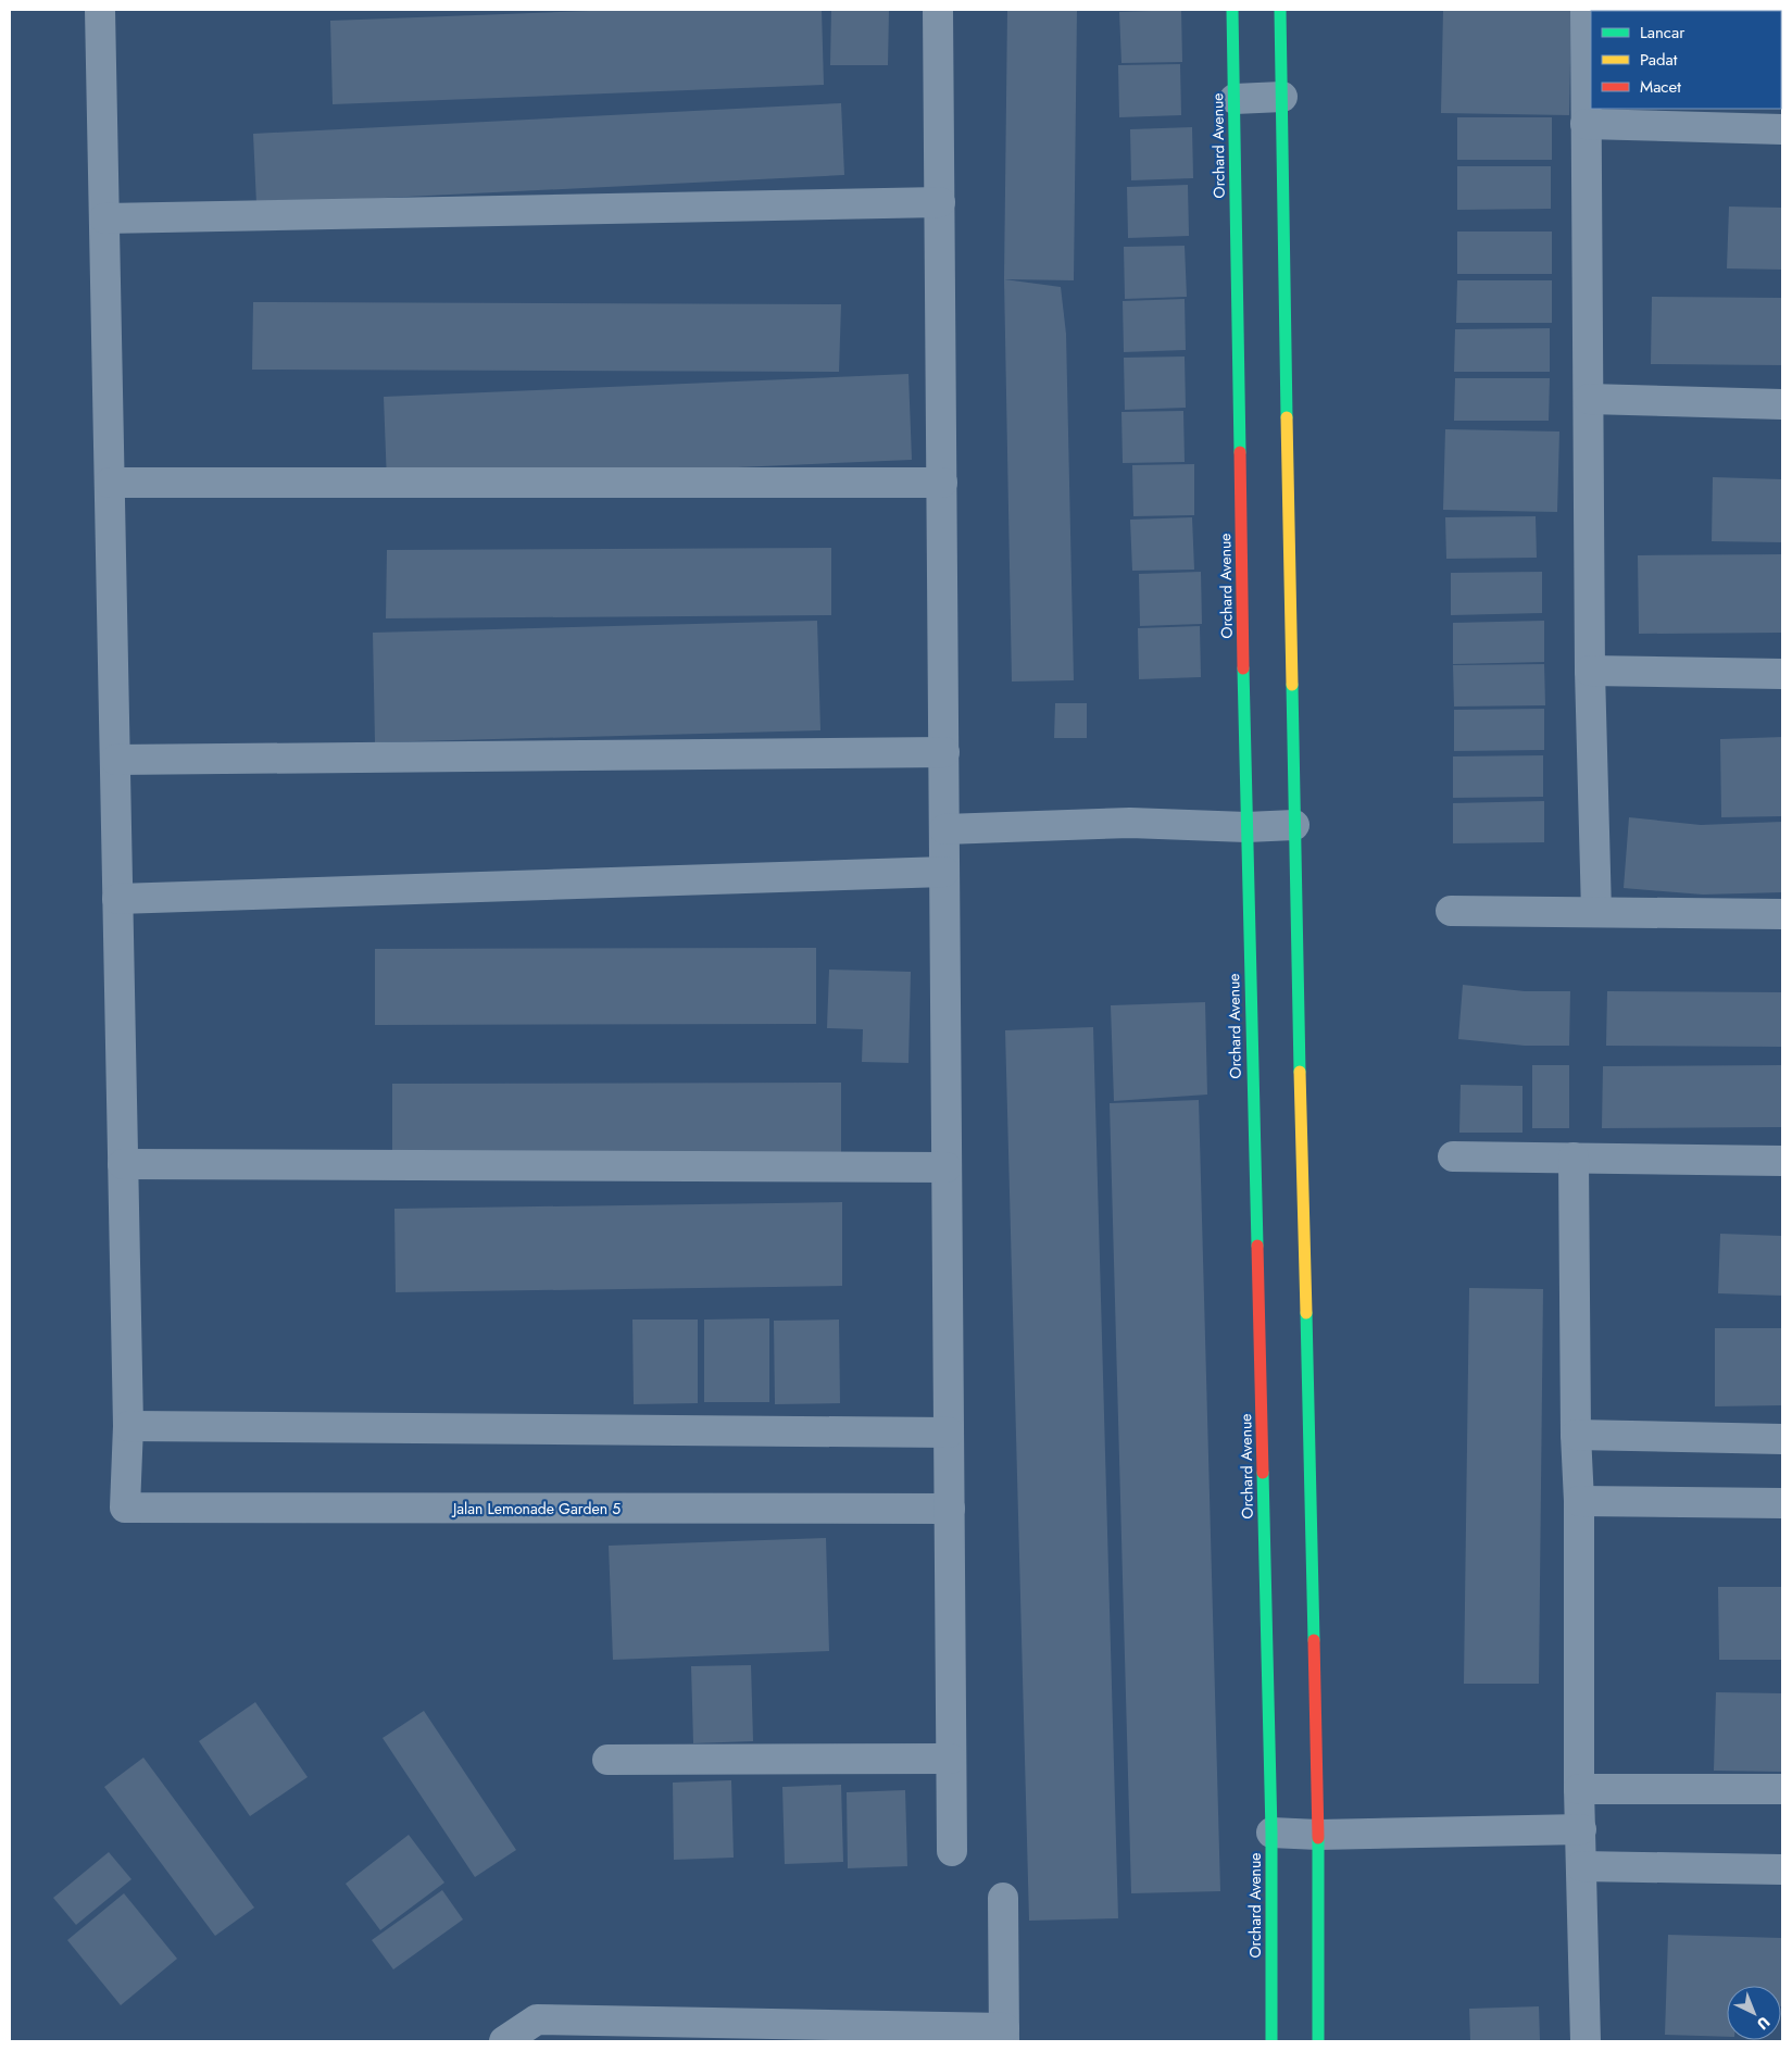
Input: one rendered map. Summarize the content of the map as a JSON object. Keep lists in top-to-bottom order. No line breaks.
{"streets":{"street":["Orchard Avenue","Jalan Lemonade Garden 5"]},"legend":["Lancar","Padat","Macet"],"north":"bottom right"}
